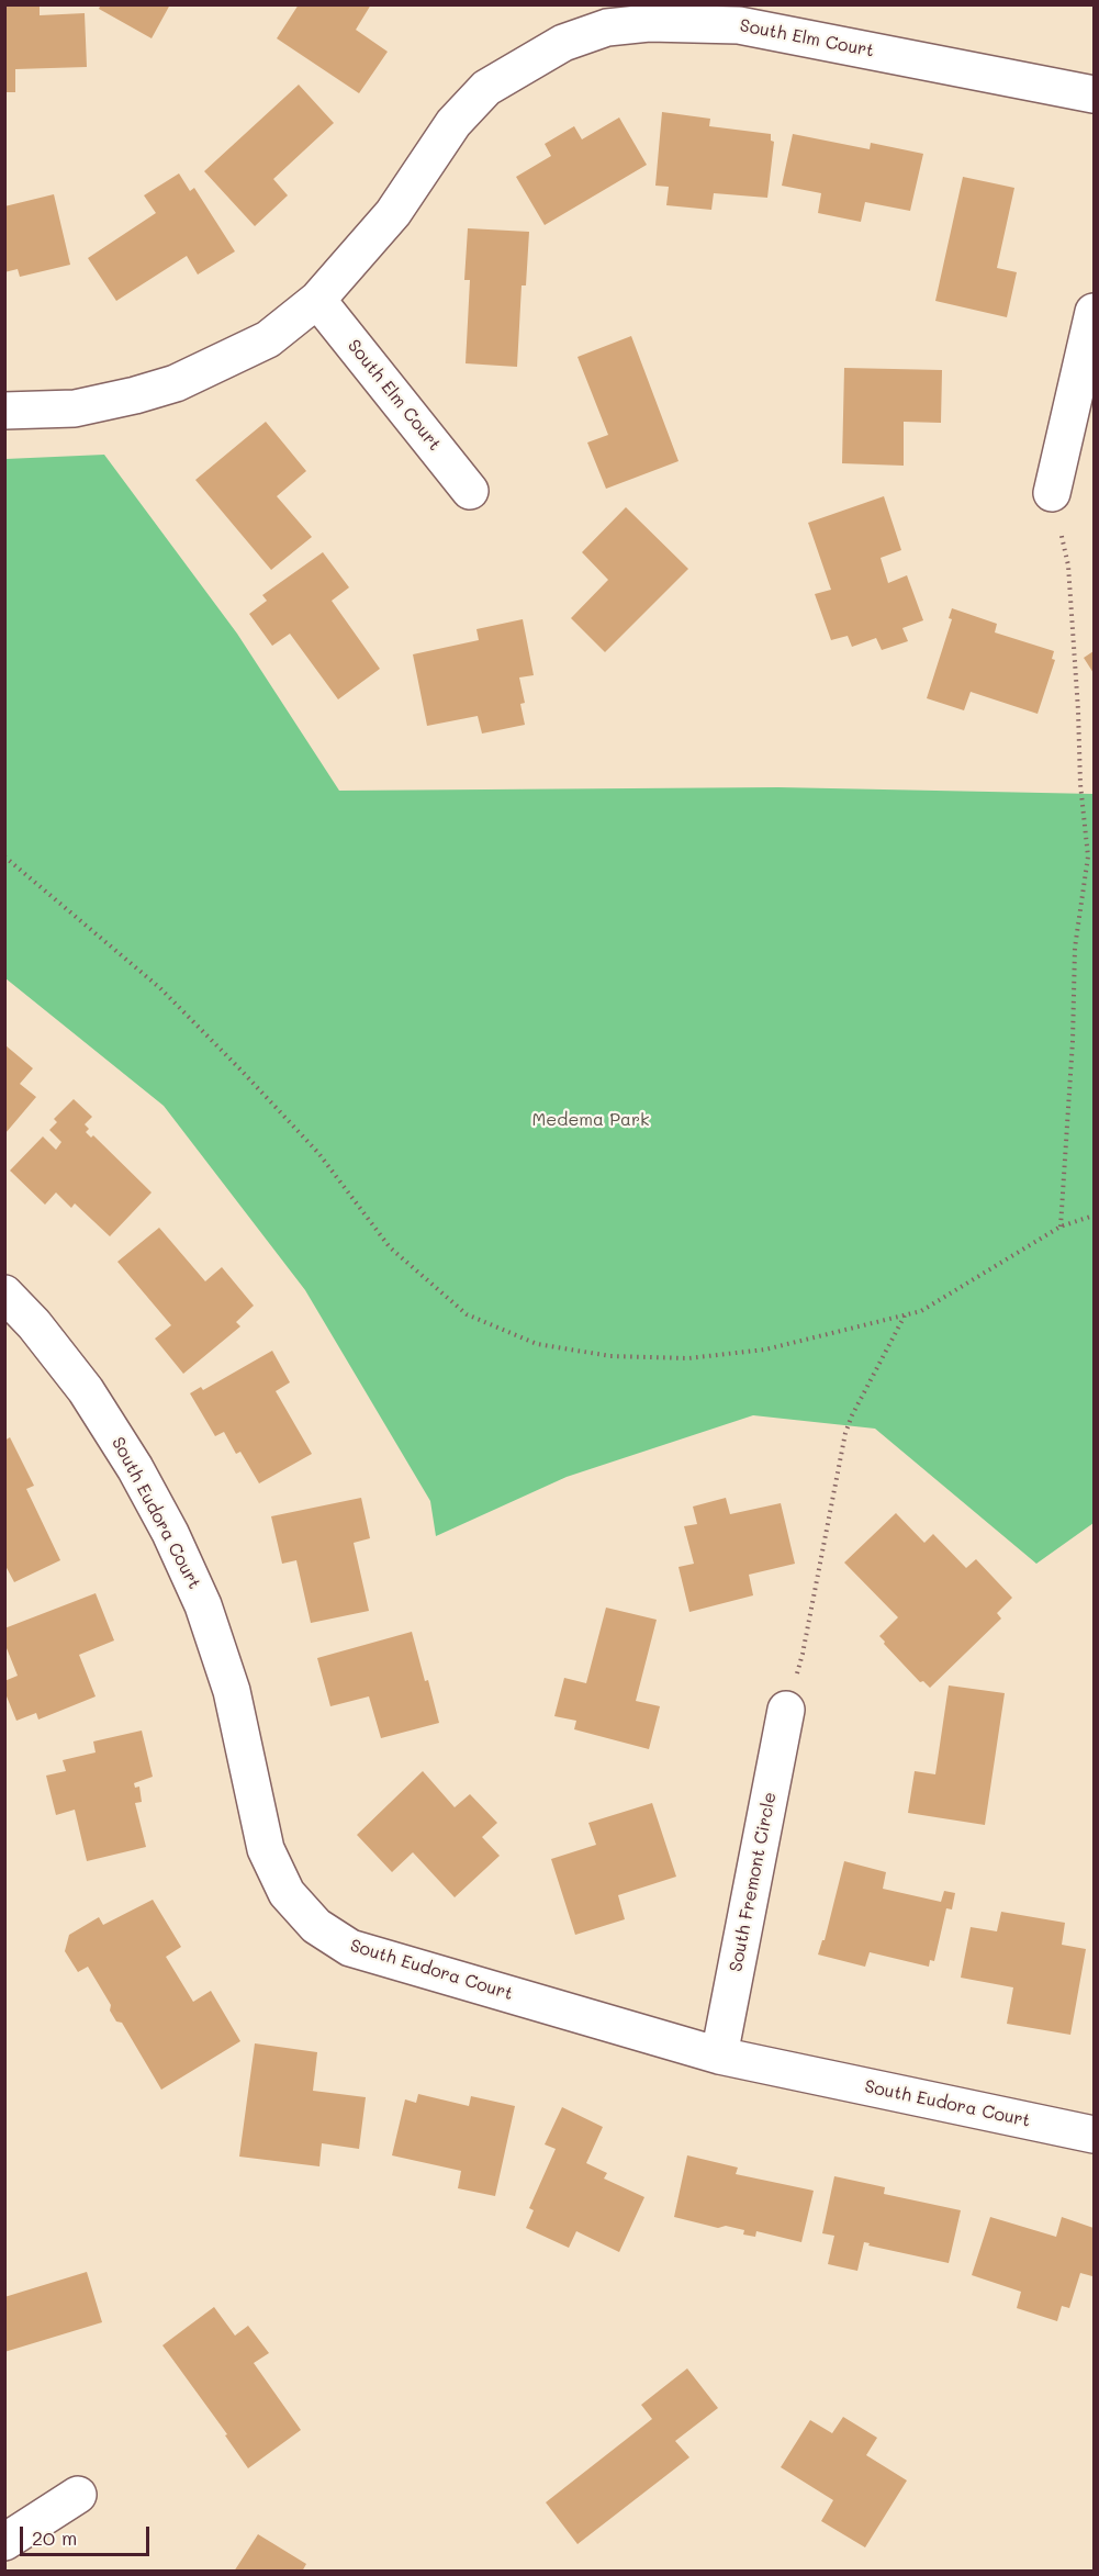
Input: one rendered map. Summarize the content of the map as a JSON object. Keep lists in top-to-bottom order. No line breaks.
{"streets":{"street":["South Elm Court","South Eudora Court","South Fremont Circle"]},"crossings":[["South Eudora Court","South Fremont Circle"]],"parks":["Medema Park"],"scale_bar":"20 m"}
